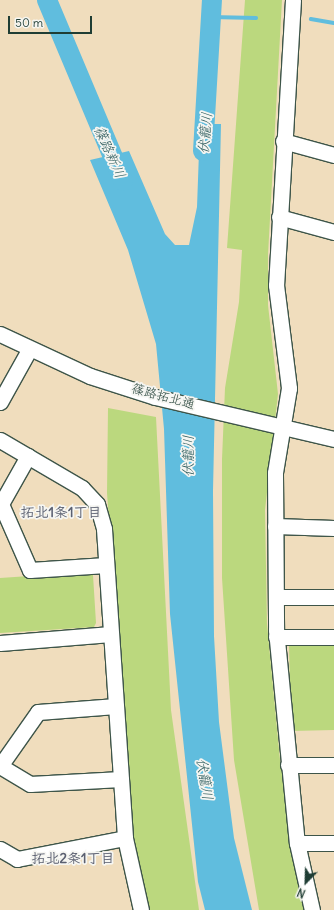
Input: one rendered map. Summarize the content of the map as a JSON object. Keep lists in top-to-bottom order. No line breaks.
{"streets":{"street":["篠路拓北通"]},"districts":["拓北1条1丁目","拓北2条1丁目"],"water":["伏籠川","篠路新川"],"scale_bar":"50 m","north":"bottom left"}
